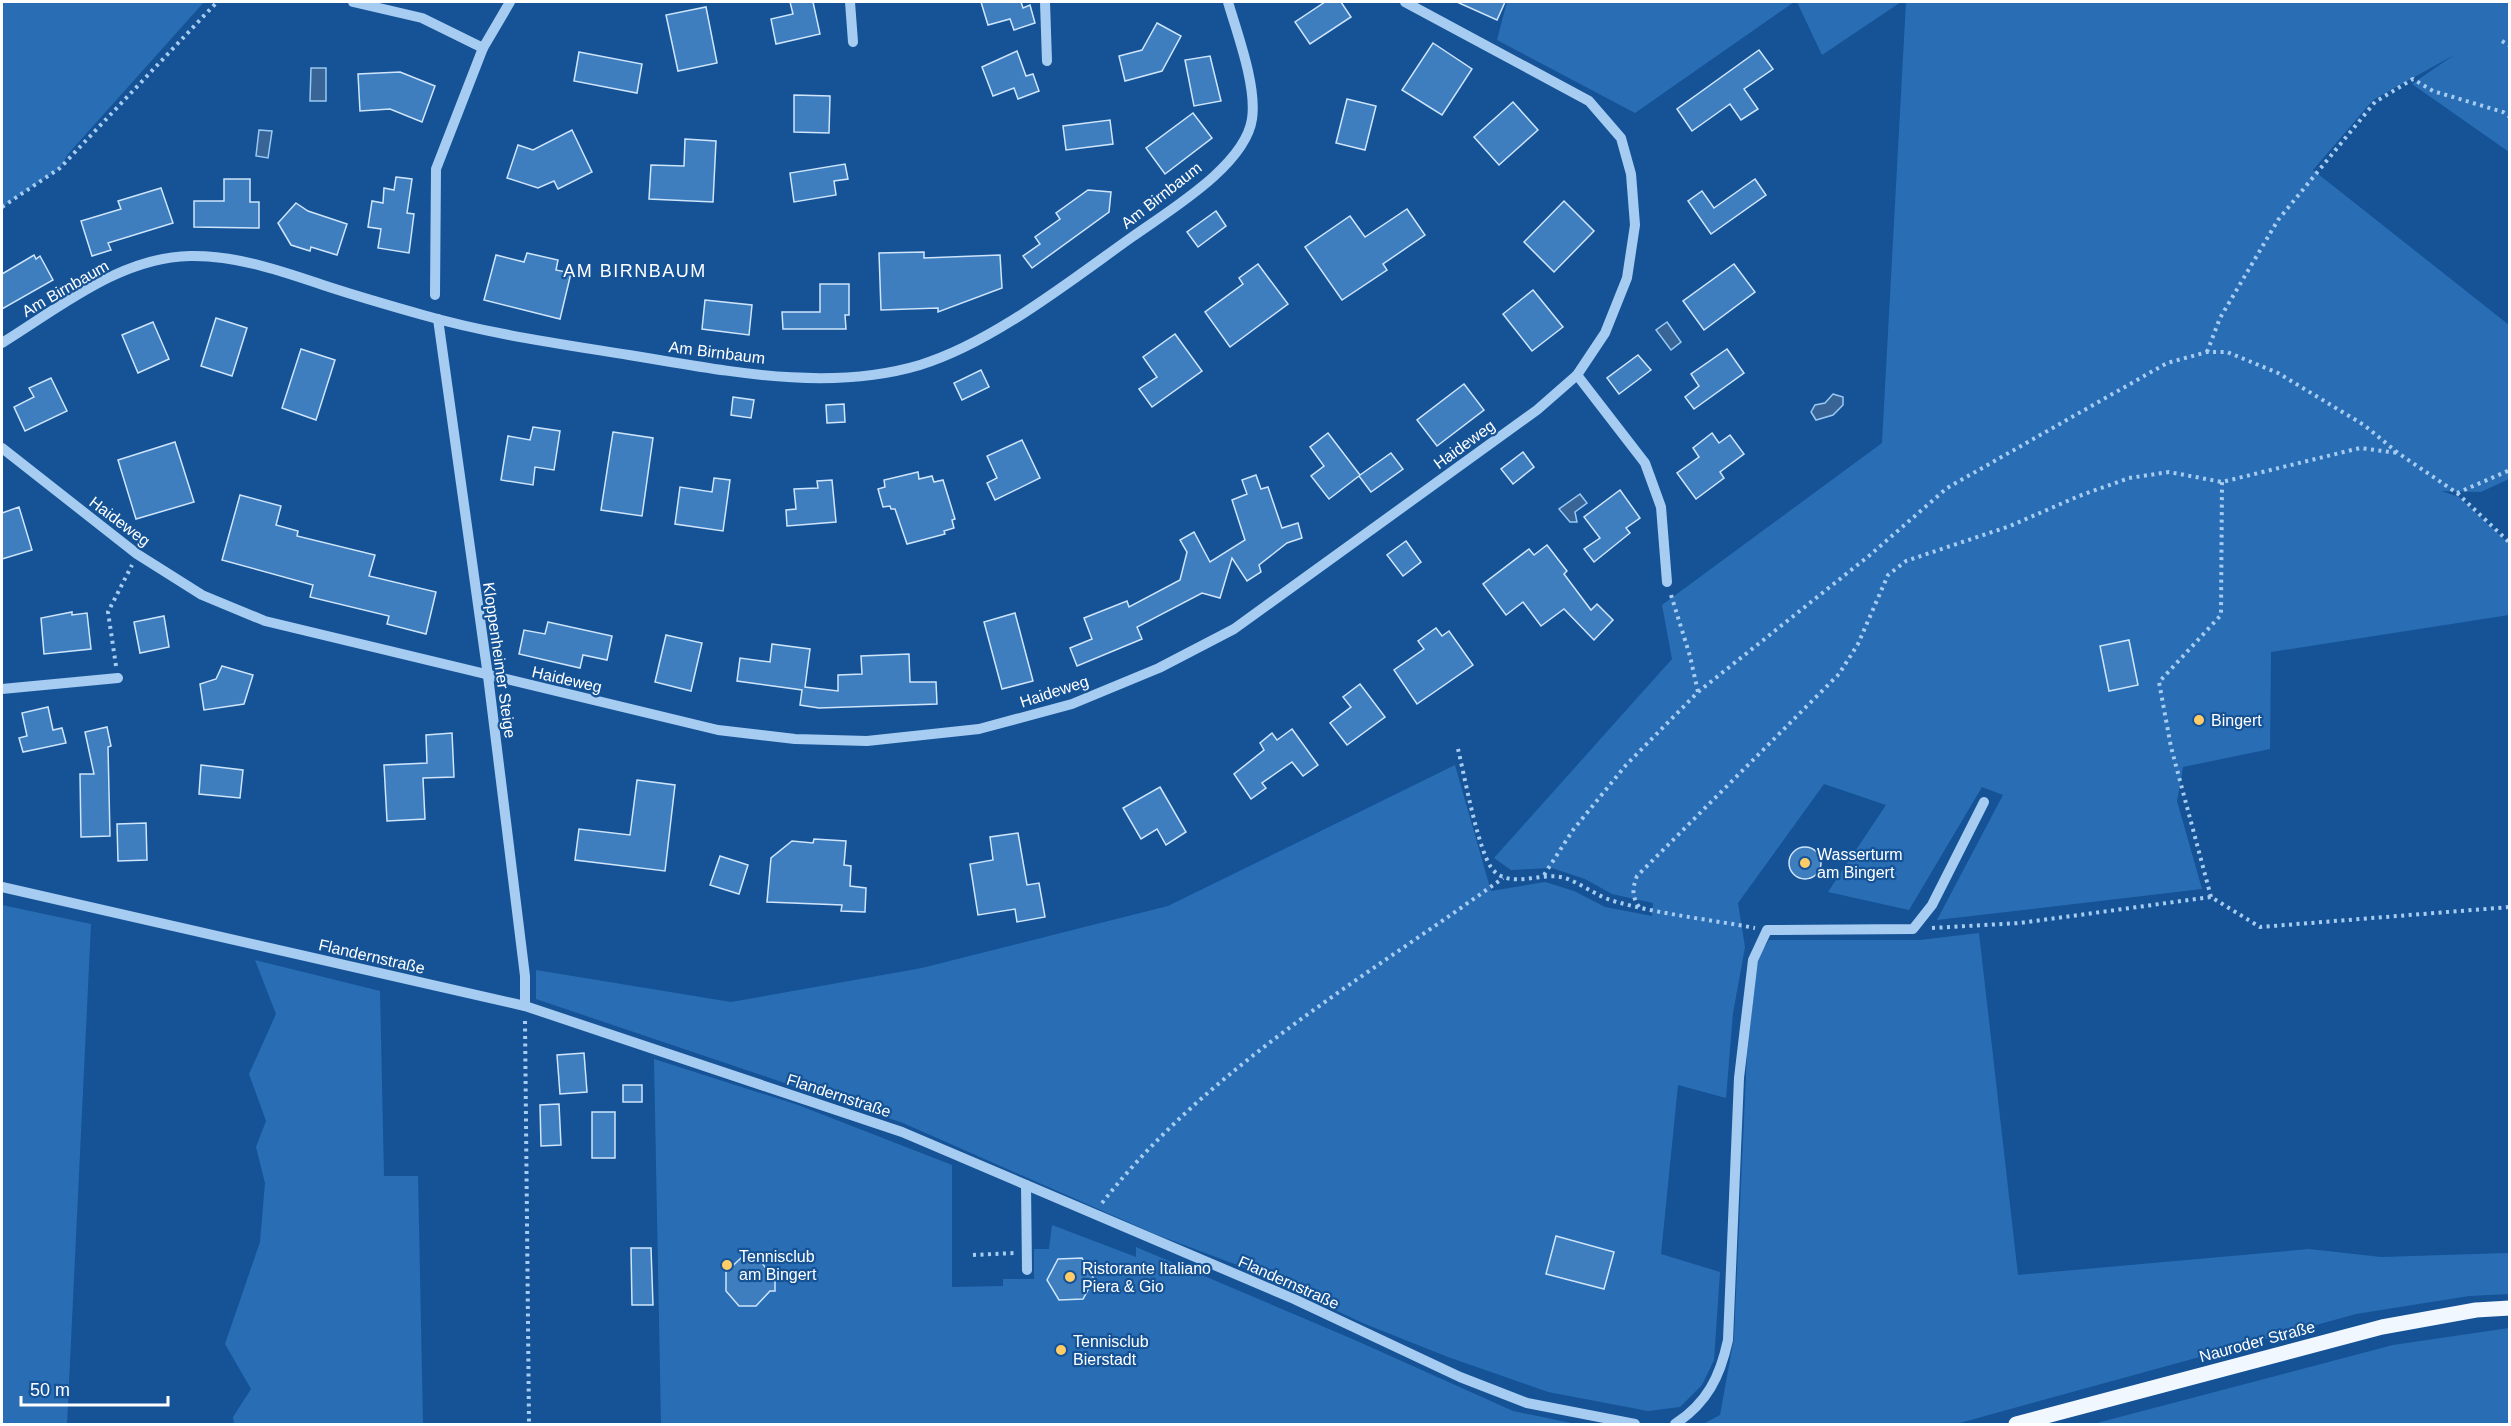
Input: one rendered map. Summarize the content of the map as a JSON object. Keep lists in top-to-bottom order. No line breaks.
{"streets":{"main road":["Nauroder Straße"],"street":["Am Birnbaum","Haideweg","Kloppenheimer Steige","Flandernstraße"]},"crossings":[["Am Birnbaum","Kloppenheimer Steige"],["Haideweg","Kloppenheimer Steige"],["Kloppenheimer Steige","Flandernstraße"]],"districts":["AM BIRNBAUM"],"places":["Bingert","Wasserturm am Bingert","Tennisclub am Bingert","Ristorante Italiano Piera & Gio","Tennisclub Bierstadt"],"scale_bar":"50 m"}
